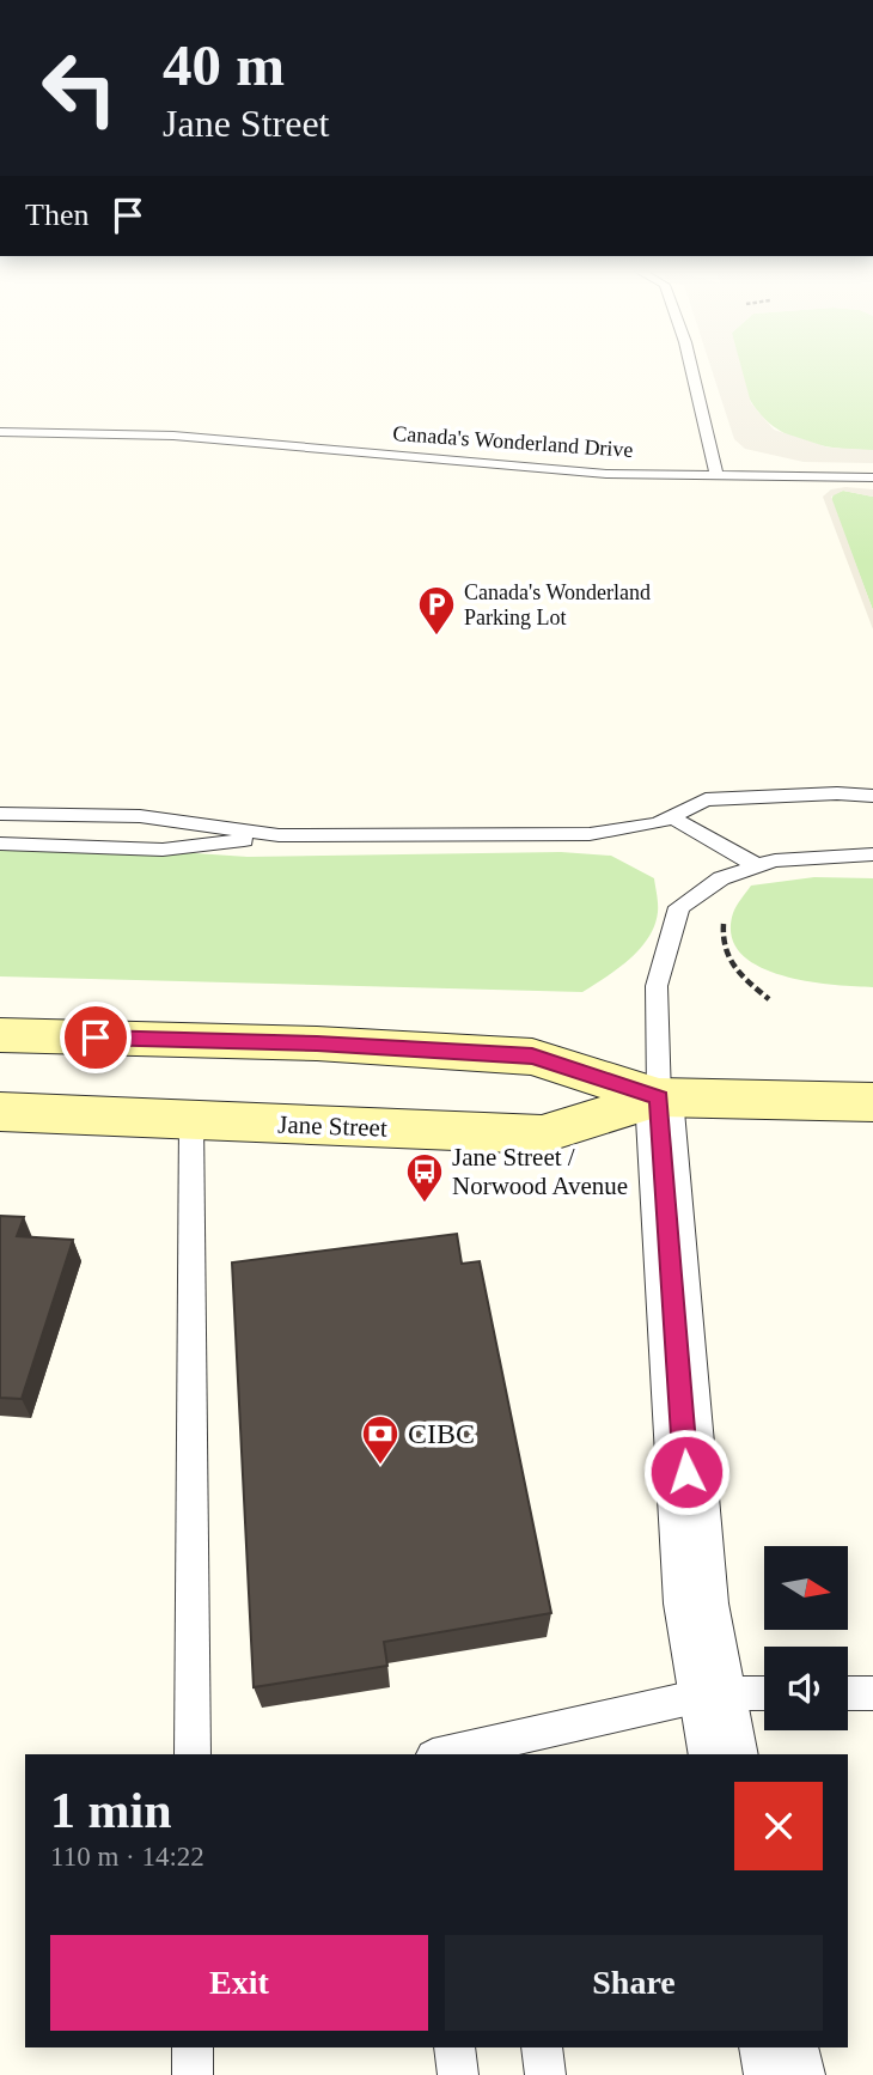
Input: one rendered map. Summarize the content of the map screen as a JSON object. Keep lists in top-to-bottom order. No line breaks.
{"streets":{"main road":["Jane Street"],"lane":["Canada's Wonderland Drive"]},"places":{"parking":["Canada's Wonderland Parking Lot"],"bus stop":["Jane Street / Norwood Avenue"],"bank":["CIBC"]},"north":"right","page":{"turn":["40 m","Jane Street"],"then":"Then","heading":["1 min","110 m · 14:22"],"buttons":["Exit","Share"]}}
